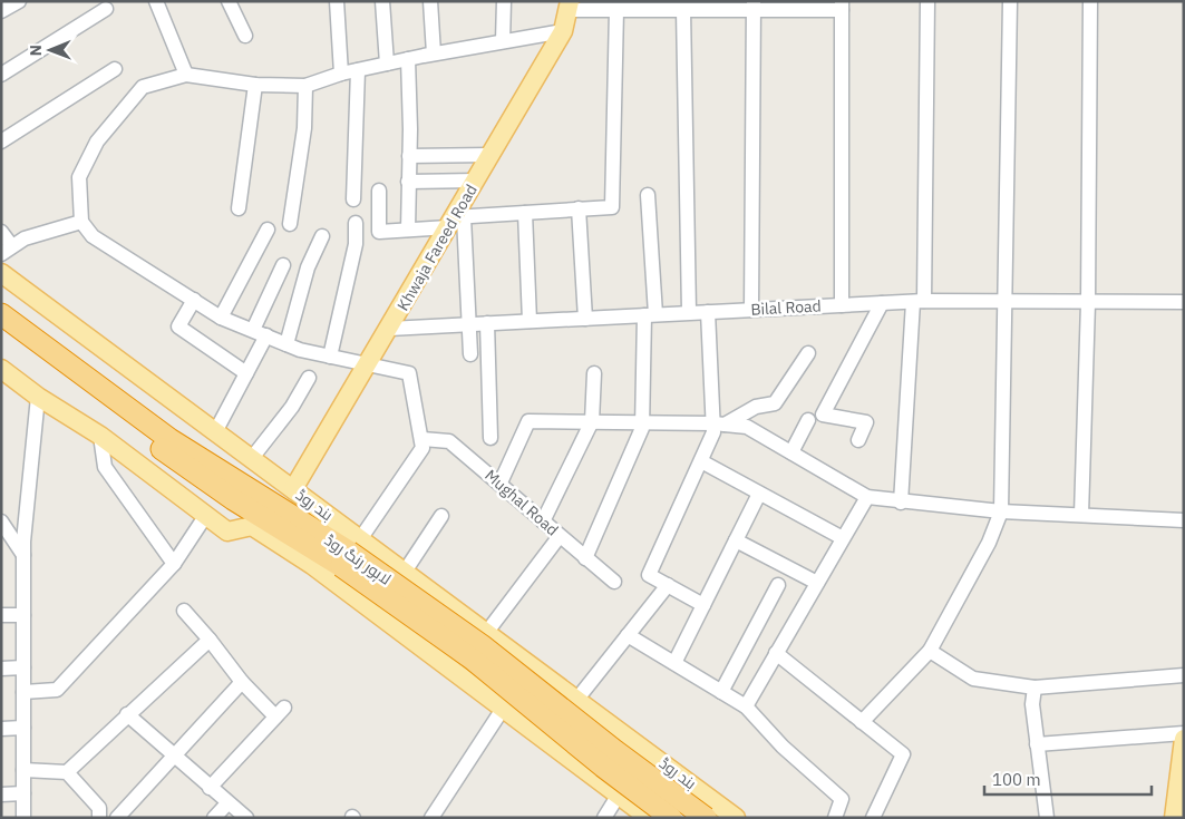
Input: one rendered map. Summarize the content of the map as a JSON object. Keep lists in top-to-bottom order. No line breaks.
{"streets":{"highway":["لاہور رنگ روڈ"],"main road":["Khwaja Fareed Road","بند روڈ"],"street":["Bilal Road","Mughal Road"]},"crossings":[["Khwaja Fareed Road","Bilal Road"],["Khwaja Fareed Road","بند روڈ"],["بند روڈ","لاہور رنگ روڈ"]],"scale_bar":"100 m","north":"left"}
